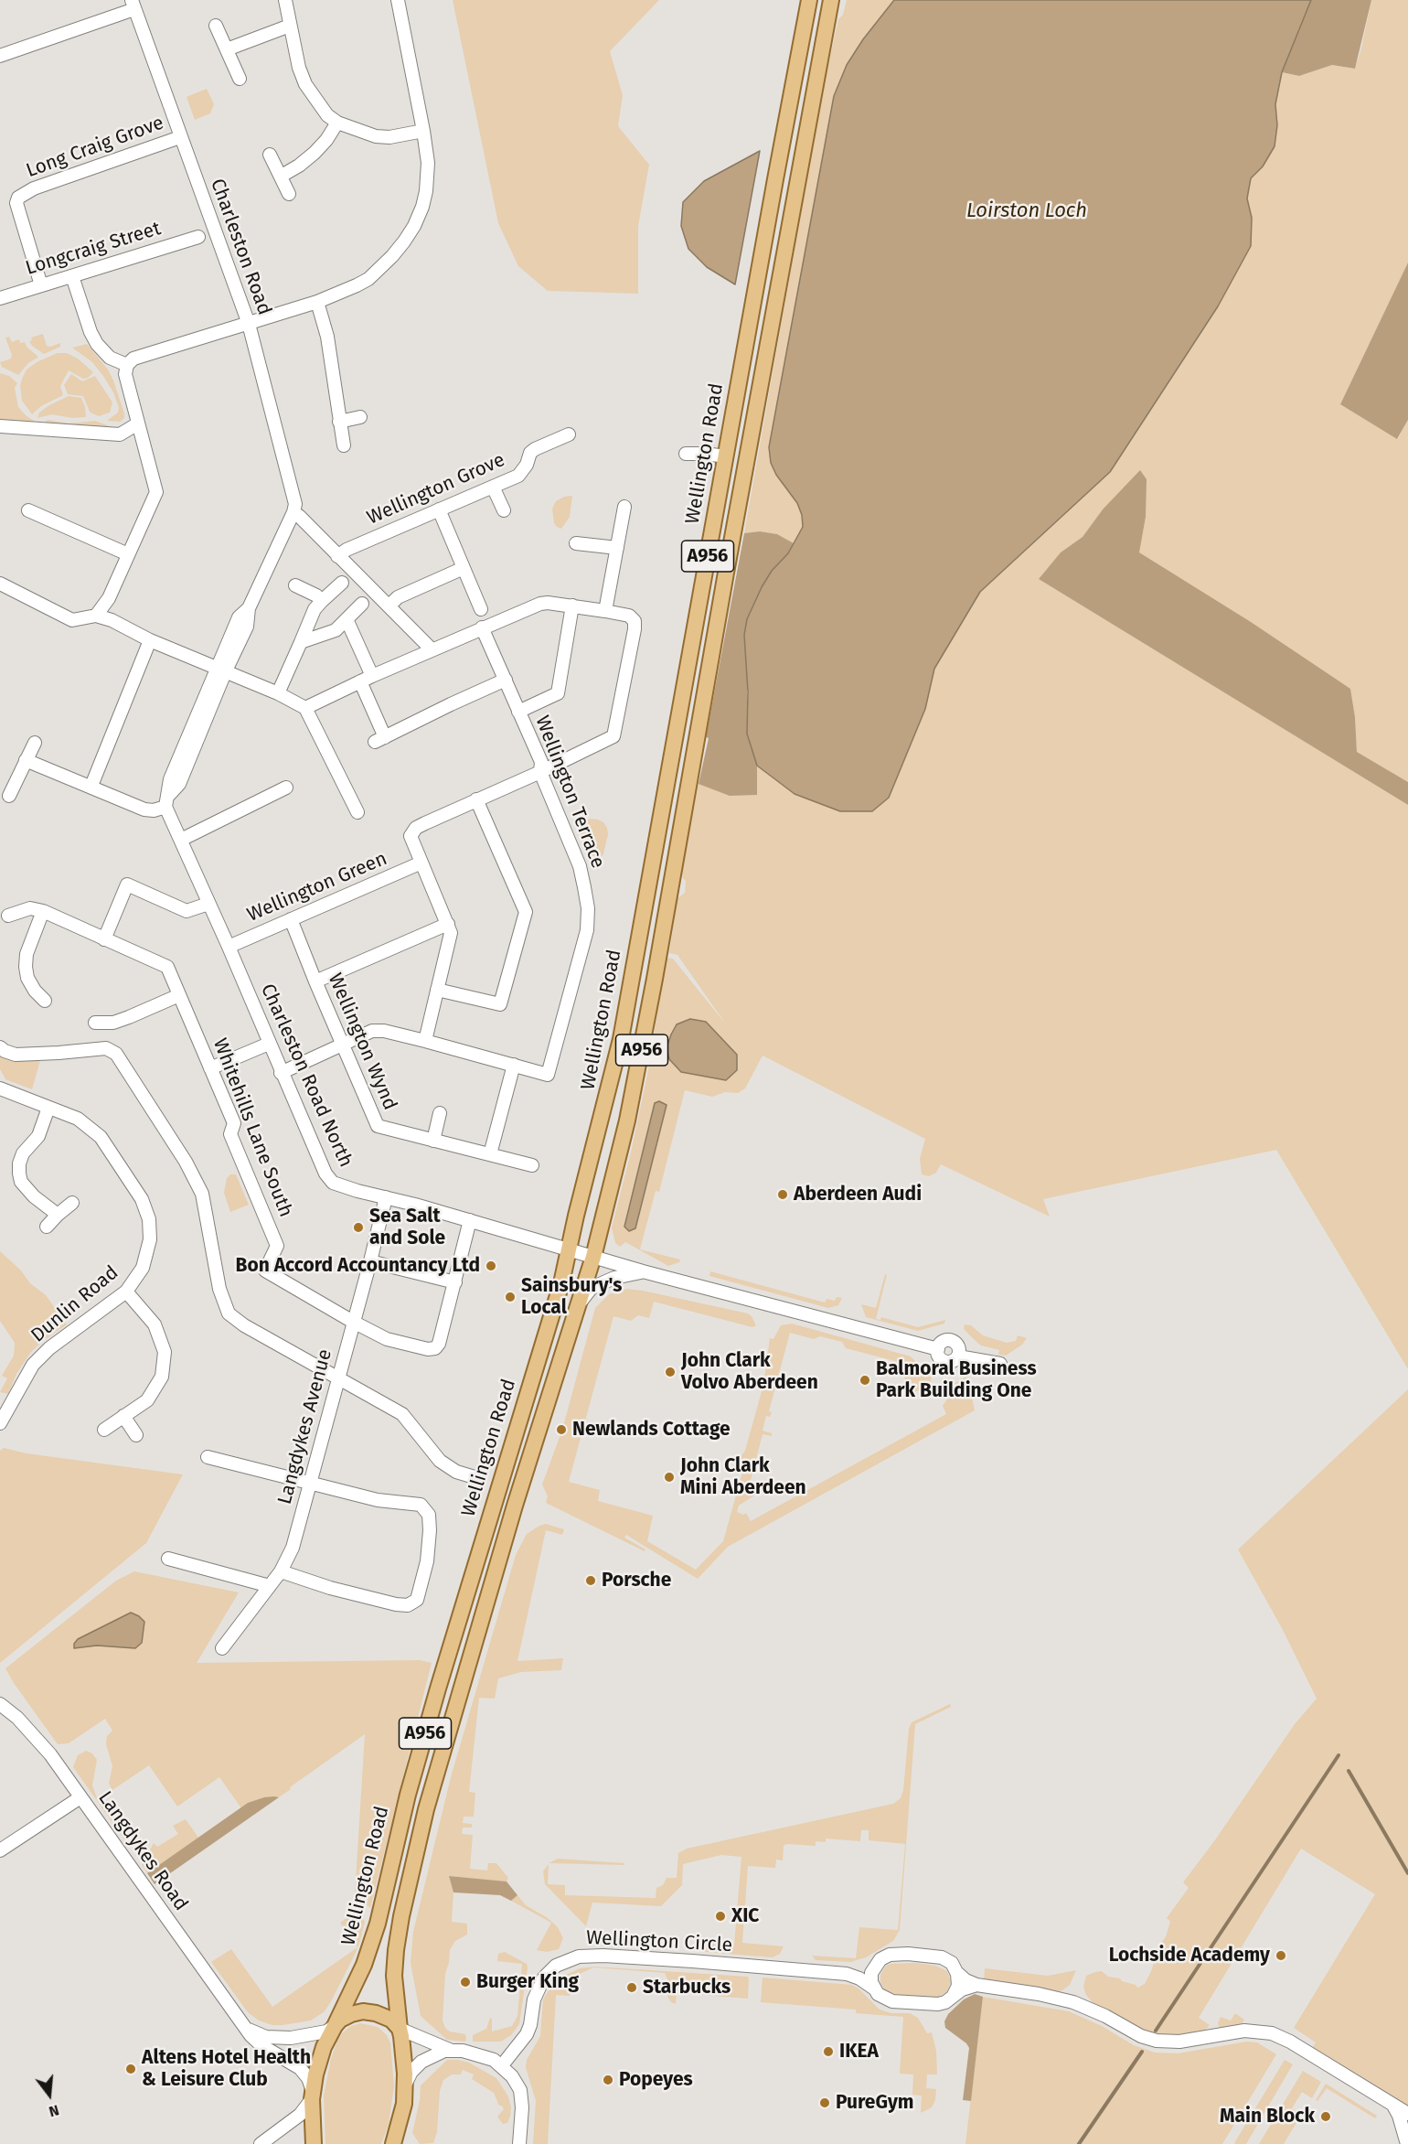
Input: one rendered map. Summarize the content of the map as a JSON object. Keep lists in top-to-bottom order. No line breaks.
{"streets":{"main road":["Wellington Road","A956"],"street":["Long Craig Grove","Charleston Road","Longcraig Street","Wellington Grove","Wellington Terrace","Wellington Green","Wellington Wynd","Charleston Road North","Whitehills Lane South","Dunlin Road","Langdykes Avenue","Langdykes Road","Wellington Circle"]},"crossings":[["Long Craig Grove","Charleston Road"],["Long Craig Grove","Longcraig Street"],["Wellington Road","A956"],["Wellington Road","Charleston Road North"],["A956","Charleston Road North"],["A956","Langdykes Road"],["Wellington Terrace","Wellington Wynd"],["Wellington Terrace","Charleston Road North"],["Wellington Green","Wellington Wynd"],["Wellington Green","Charleston Road North"],["Charleston Road North","Langdykes Avenue"],["Whitehills Lane South","Langdykes Avenue"]],"water":["Loirston Loch"],"places":["Aberdeen Audi","Sea Salt and Sole","Bon Accord Accountancy Ltd","Sainsbury's Local","John Clark Volvo Aberdeen","Balmoral Business Park Building One","Newlands Cottage","John Clark Mini Aberdeen","Porsche","XIC","Lochside Academy","Burger King","Starbucks","IKEA","Altens Hotel Health & Leisure Club","Popeyes","PureGym","Main Block"],"north":"bottom"}
